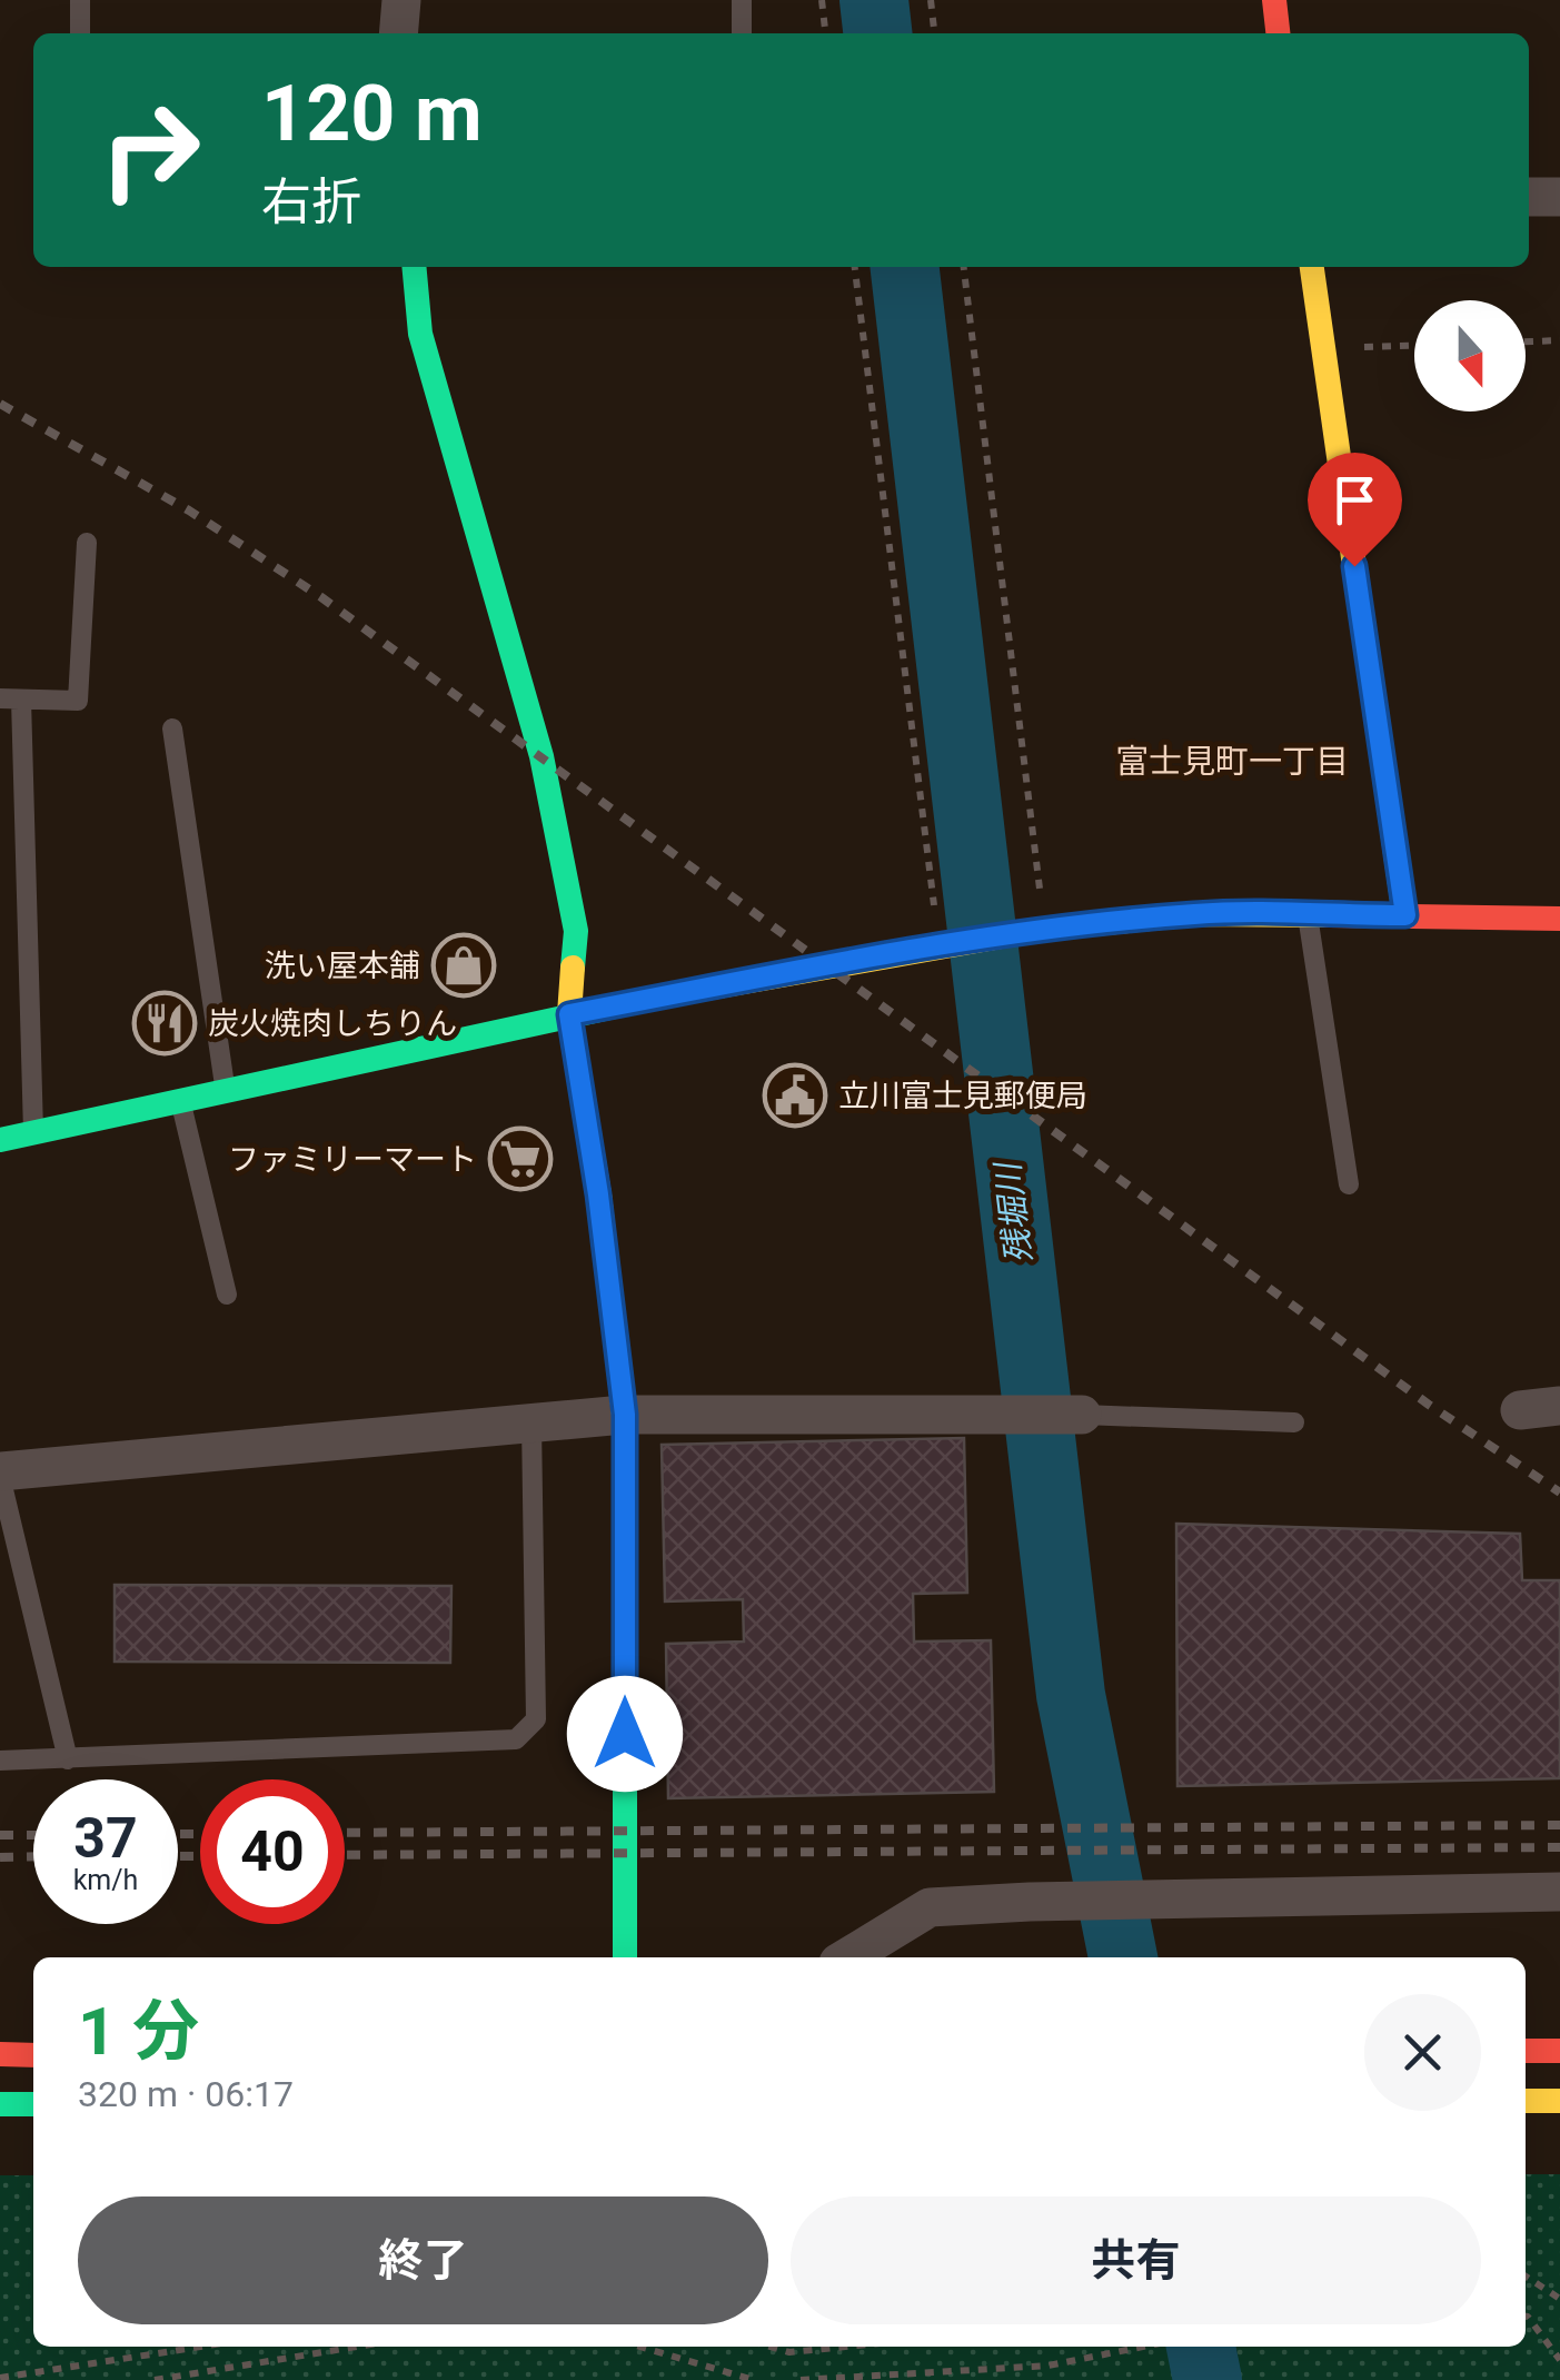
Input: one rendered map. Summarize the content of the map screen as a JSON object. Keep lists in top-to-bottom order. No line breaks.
{"districts":["富士見町一丁目"],"water":["残堀川"],"places":{"shop":["洗い屋本舗"],"restaurant":["炭火焼肉しちりん"],"public building":["立川富士見郵便局"],"supermarket":["ファミリーマート"]},"north":"bottom","page":{"turn":["120 m","右折"],"speed":"37 km/h","limit":"40","heading":["1 分","320 m · 06:17"],"buttons":["終了","共有"]}}
